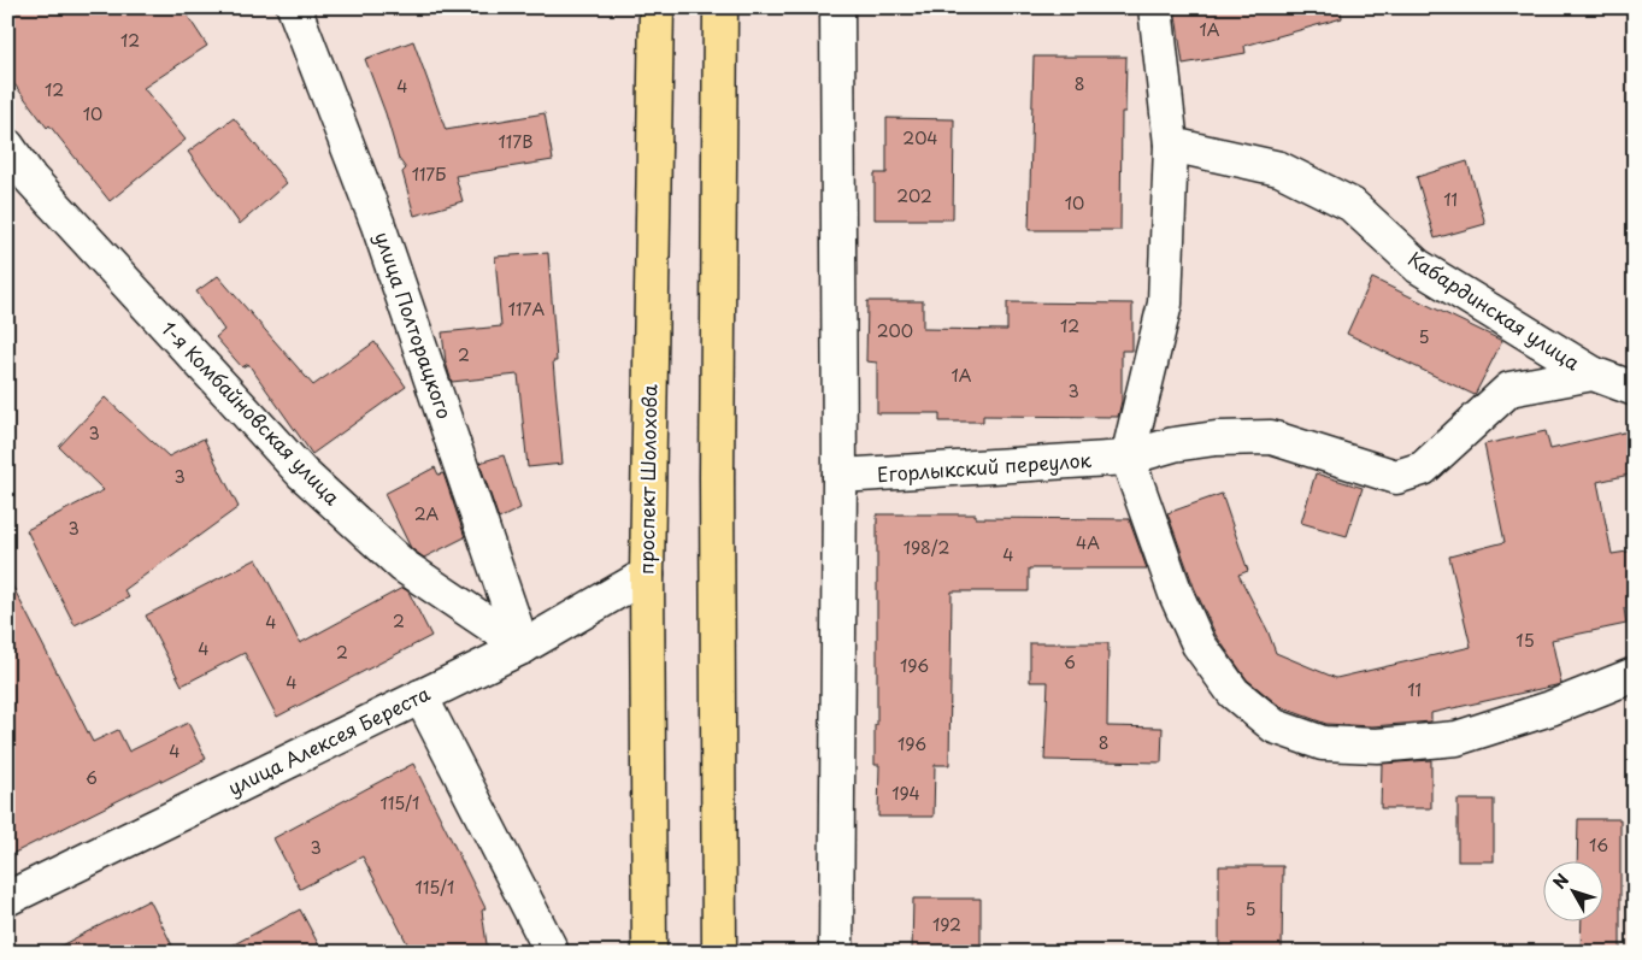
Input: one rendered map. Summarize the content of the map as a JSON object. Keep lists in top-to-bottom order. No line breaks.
{"streets":{"main road":["проспект Шолохова"],"street":["Кабардинская улица","улица Полторацкого","1-я Комбайновская улица","Егорлыкский переулок","улица Алексея Береста"]},"crossings":[["Кабардинская улица","Егорлыкский переулок"],["улица Полторацкого","1-я Комбайновская улица"],["улица Полторацкого","улица Алексея Береста"],["1-я Комбайновская улица","улица Алексея Береста"],["проспект Шолохова","улица Алексея Береста"]],"house_numbers":["1А","12","8","4","12","10","204","117В","117Б","202","11","10","117А","12","200","5","2","1А","3","3","3","2А","3","4А","198/2","4","2","4","15","4","2","6","196","4","11","8","196","4","6","194","115/1","16","3","115/1","5","192"],"north":"top left"}
